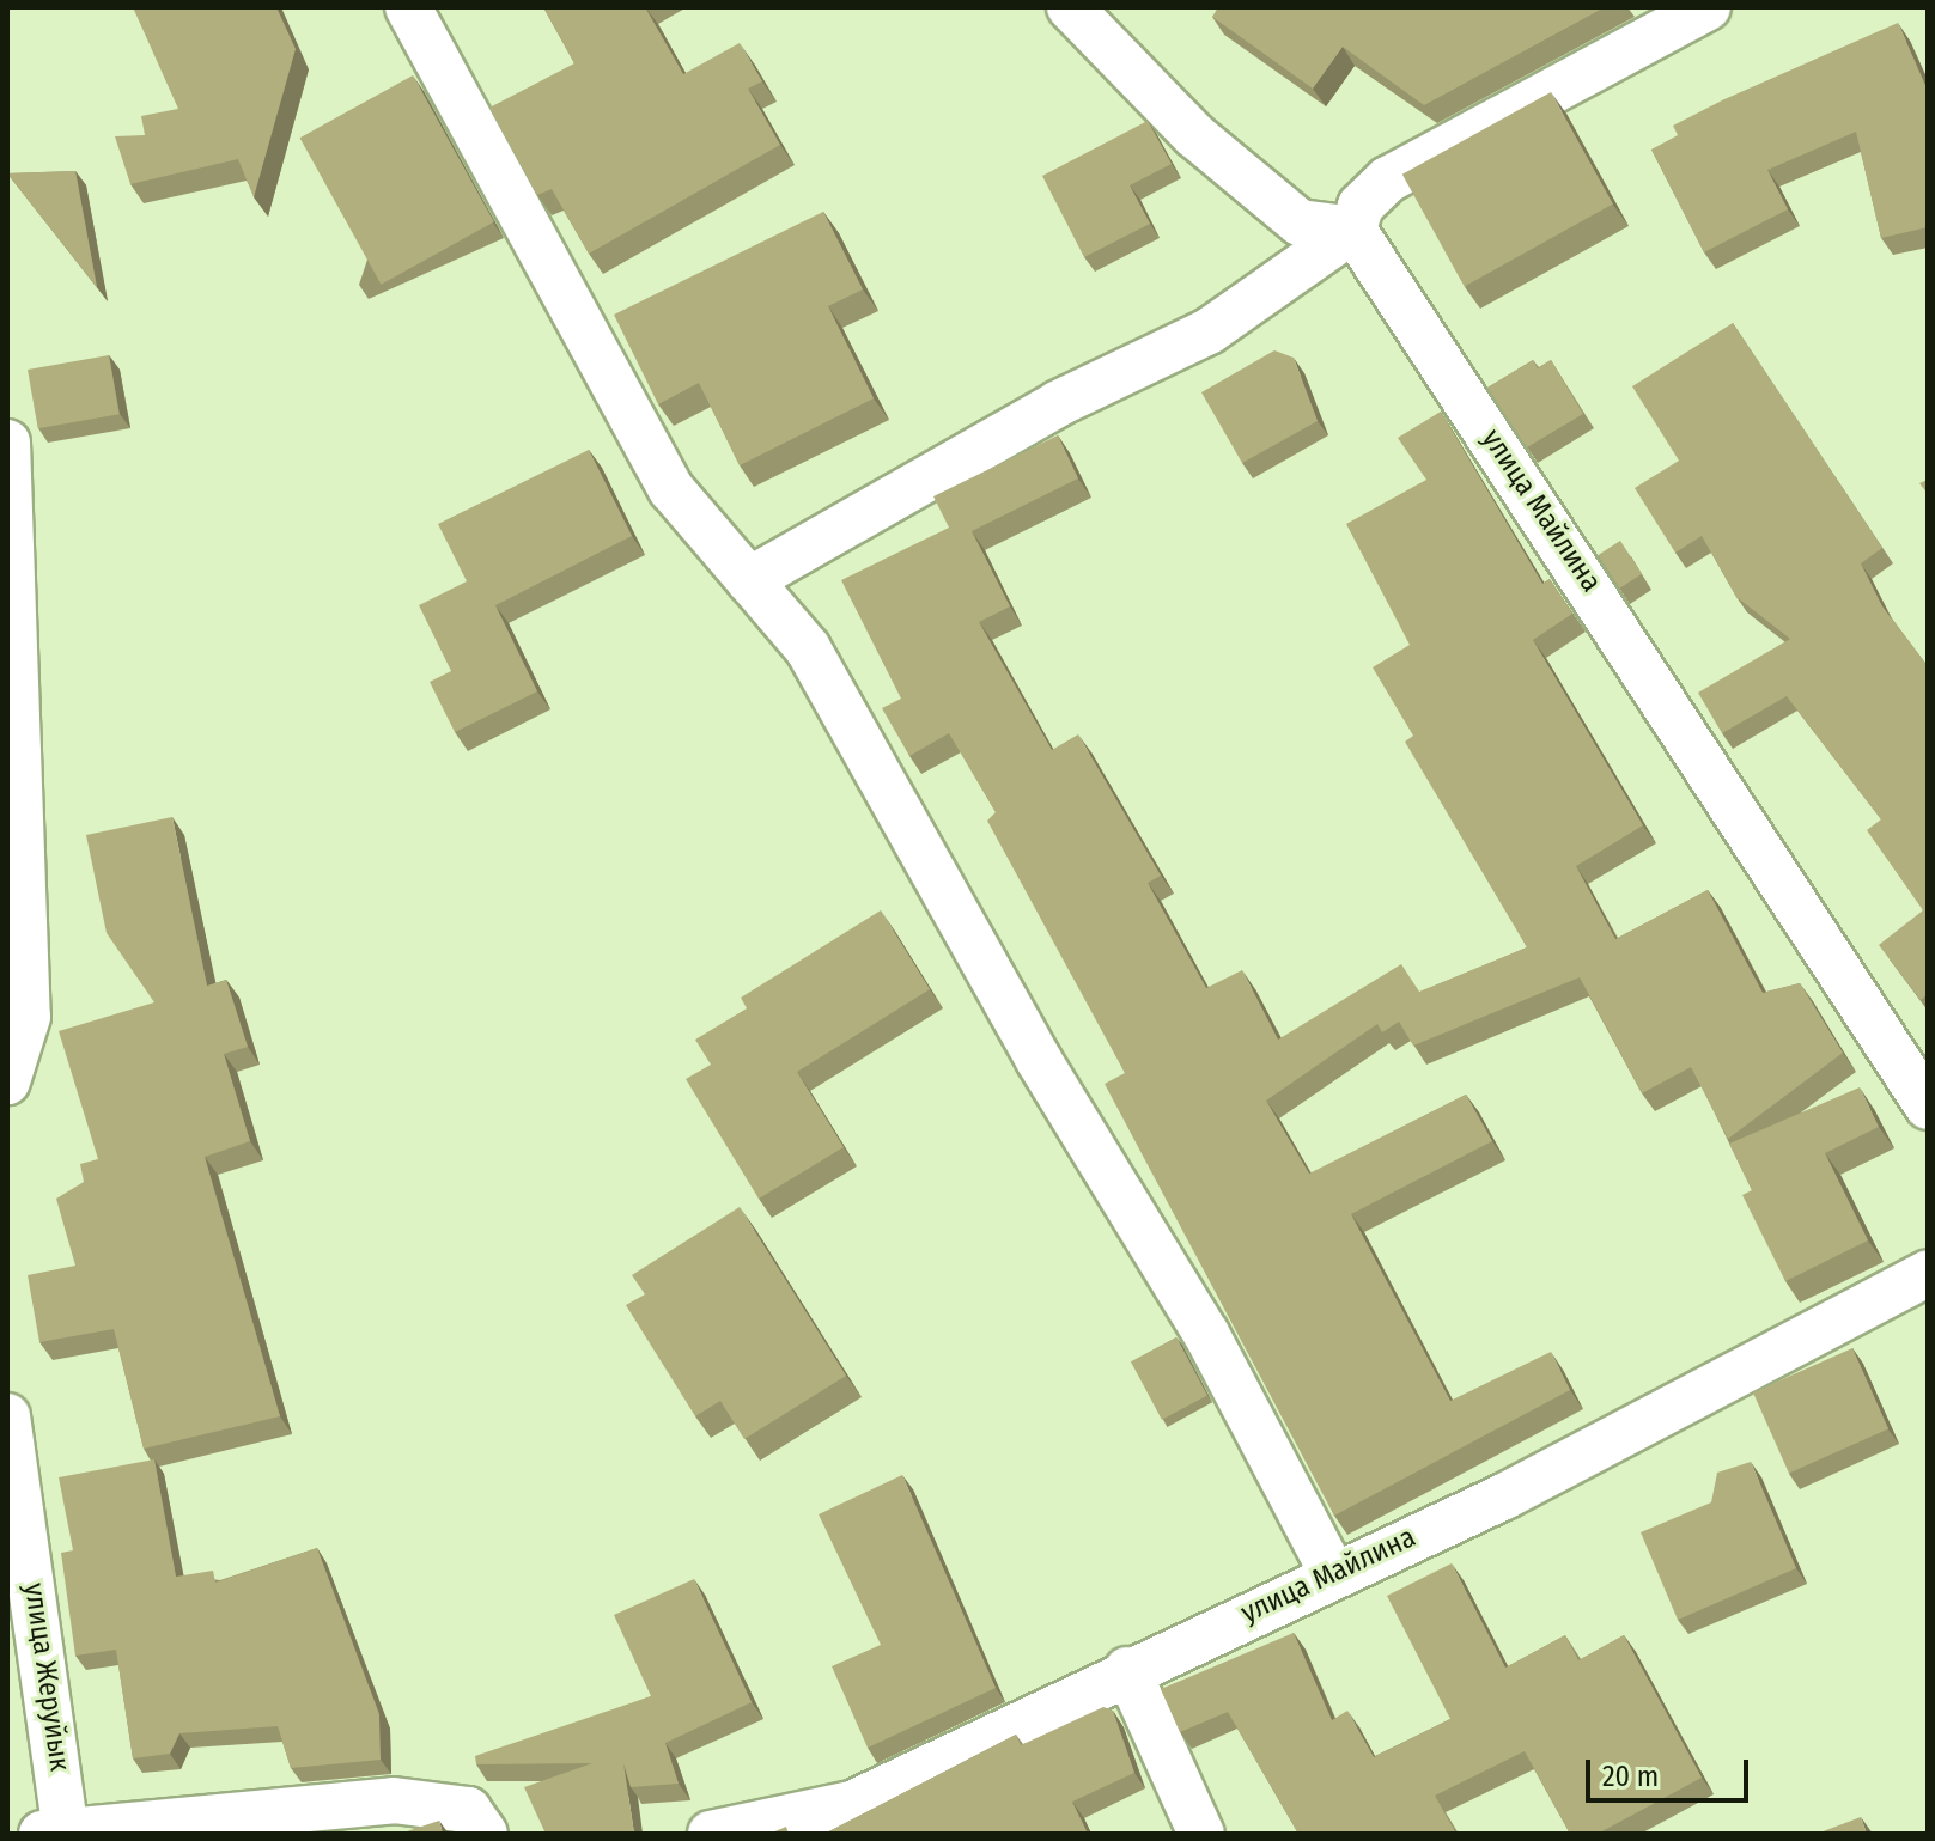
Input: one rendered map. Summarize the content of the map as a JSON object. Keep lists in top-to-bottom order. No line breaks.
{"streets":{"street":["улица Майлина","улица Жеруйык"]},"scale_bar":"20 m"}
